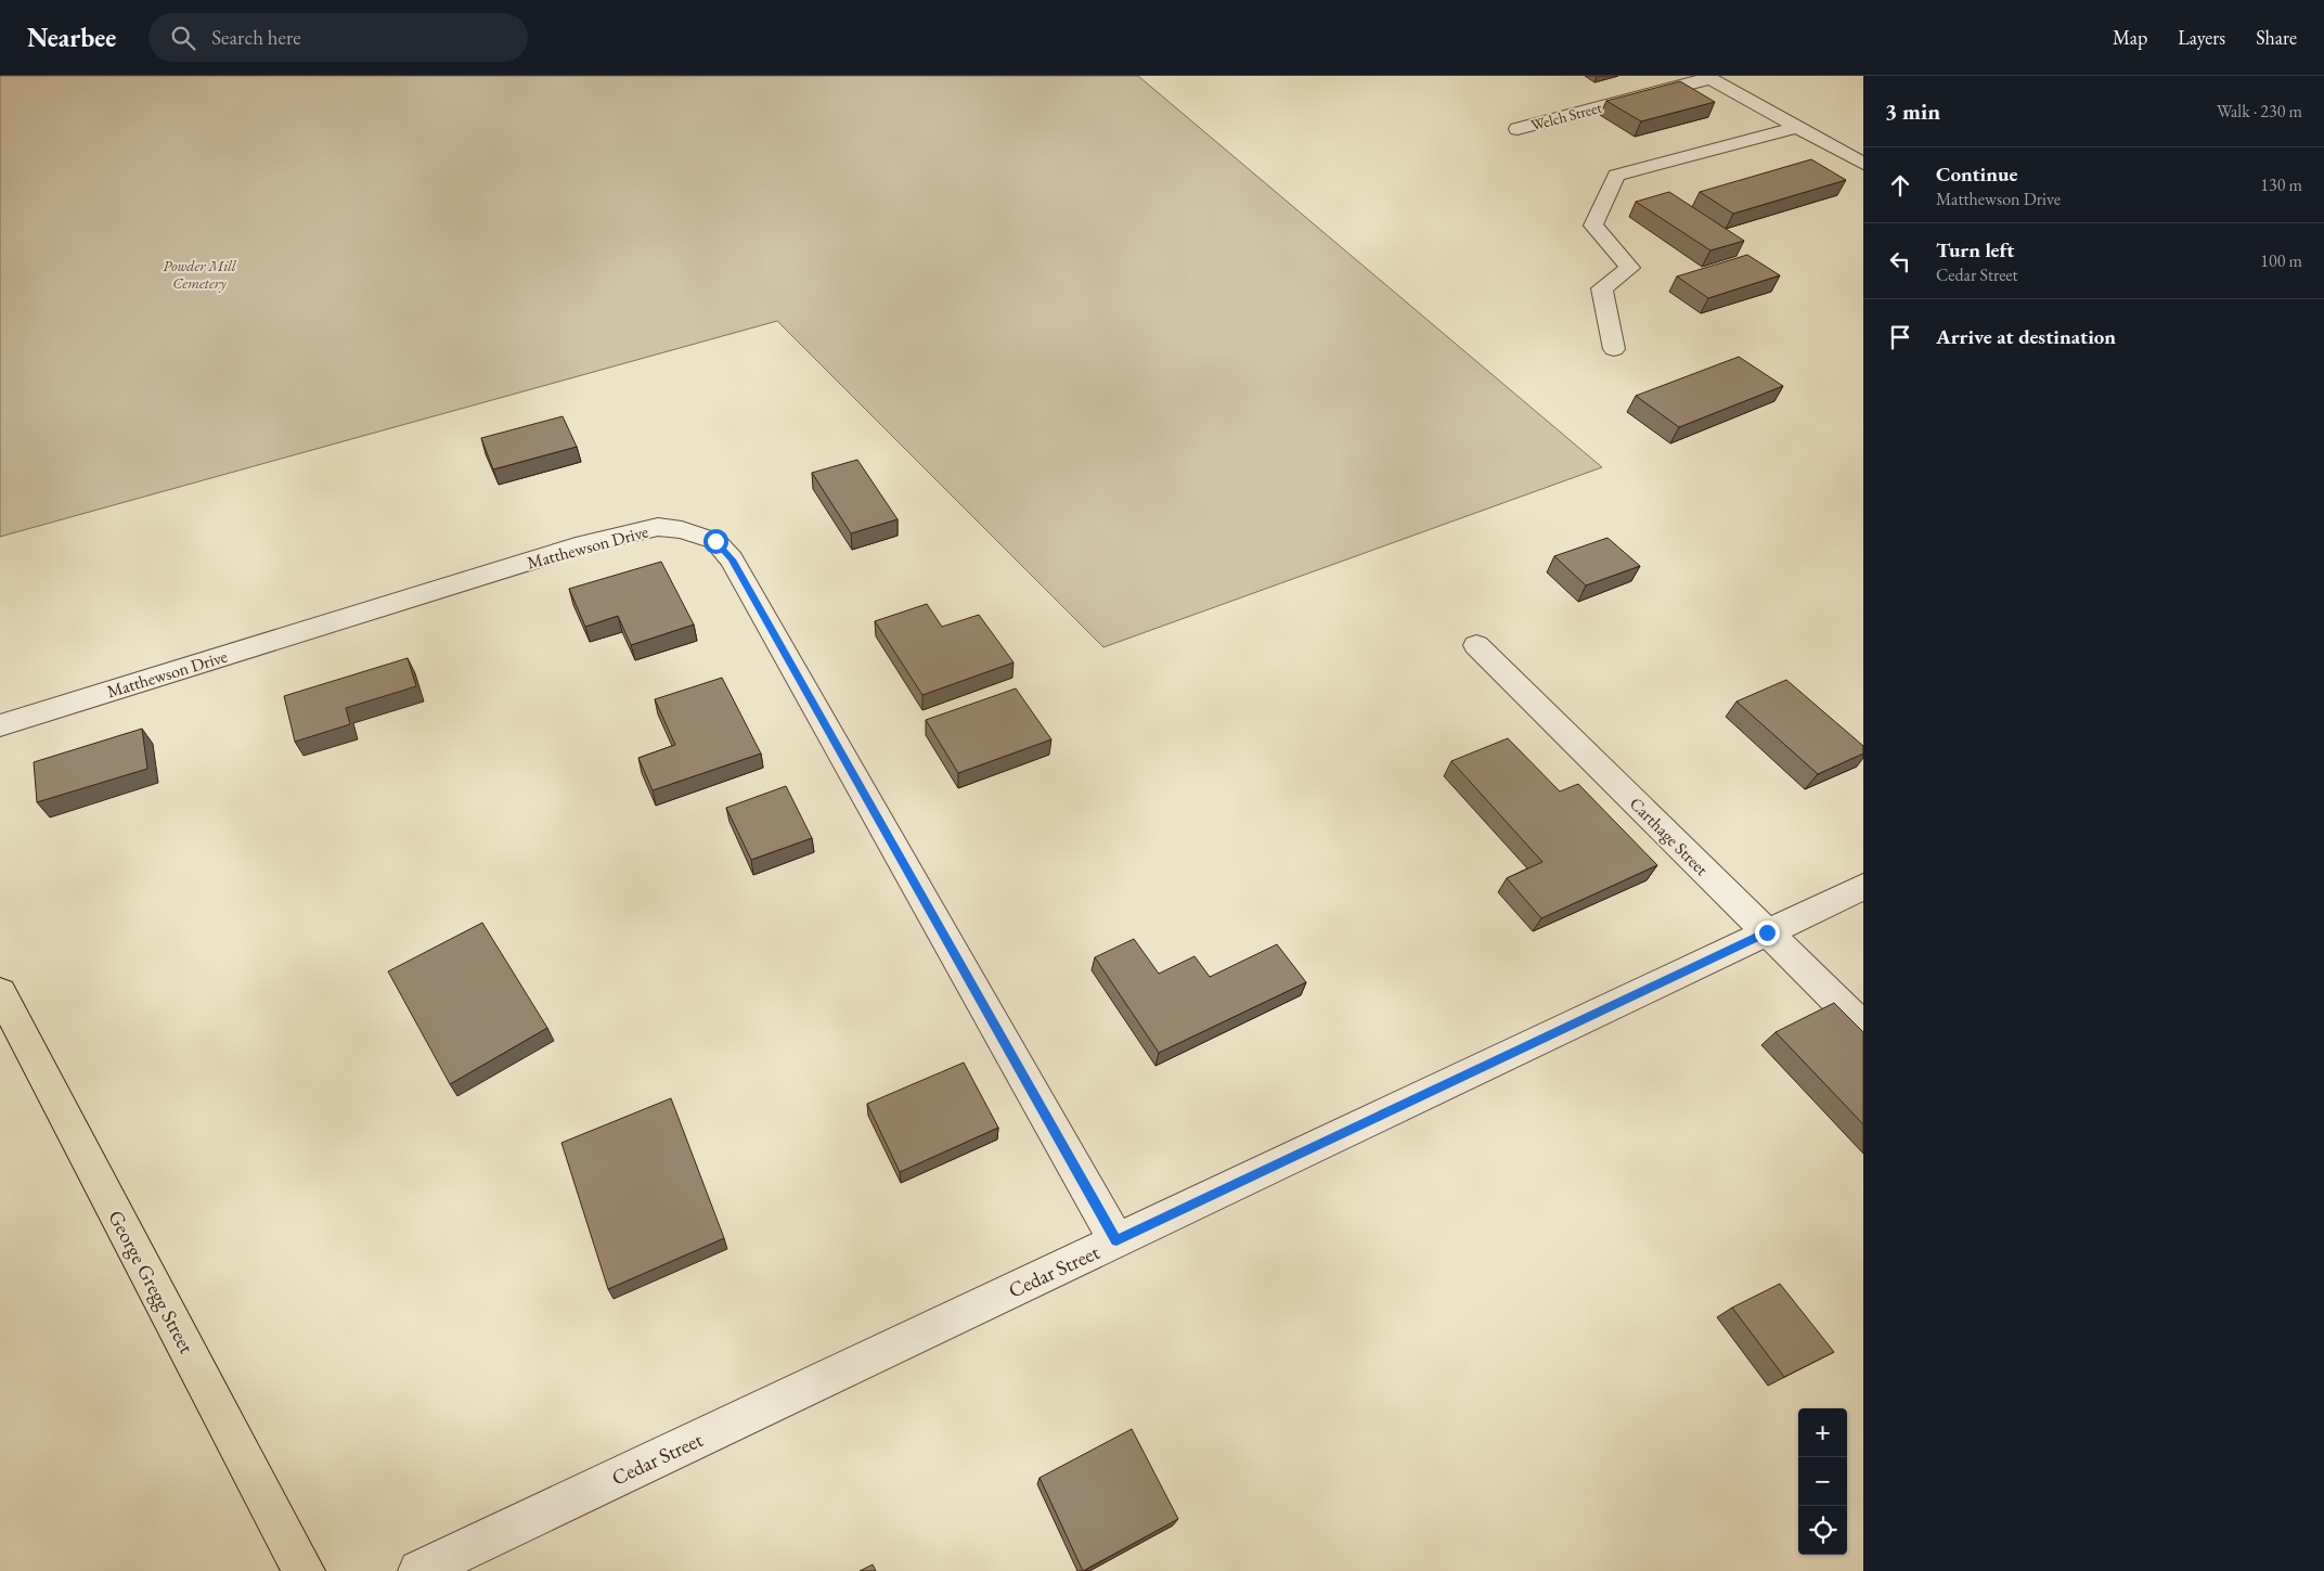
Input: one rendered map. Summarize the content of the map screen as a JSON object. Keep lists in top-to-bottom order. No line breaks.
{"streets":{"main road":["George Gregg Street"],"street":["Welch Street","Matthewson Drive","Carthage Street","Cedar Street"]},"crossings":[["Matthewson Drive","Cedar Street"],["Carthage Street","Cedar Street"]],"parks":["Powder Mill Cemetery"],"page":{"header":"Nearbee","search":"Search here","nav":["Map","Layers","Share"],"heading":["3 min","Walk · 230 m"],"list":[["Continue","Matthewson Drive","130 m"],["Turn left","Cedar Street","100 m"],"Arrive at destination"],"map_buttons":["+","−"]}}
